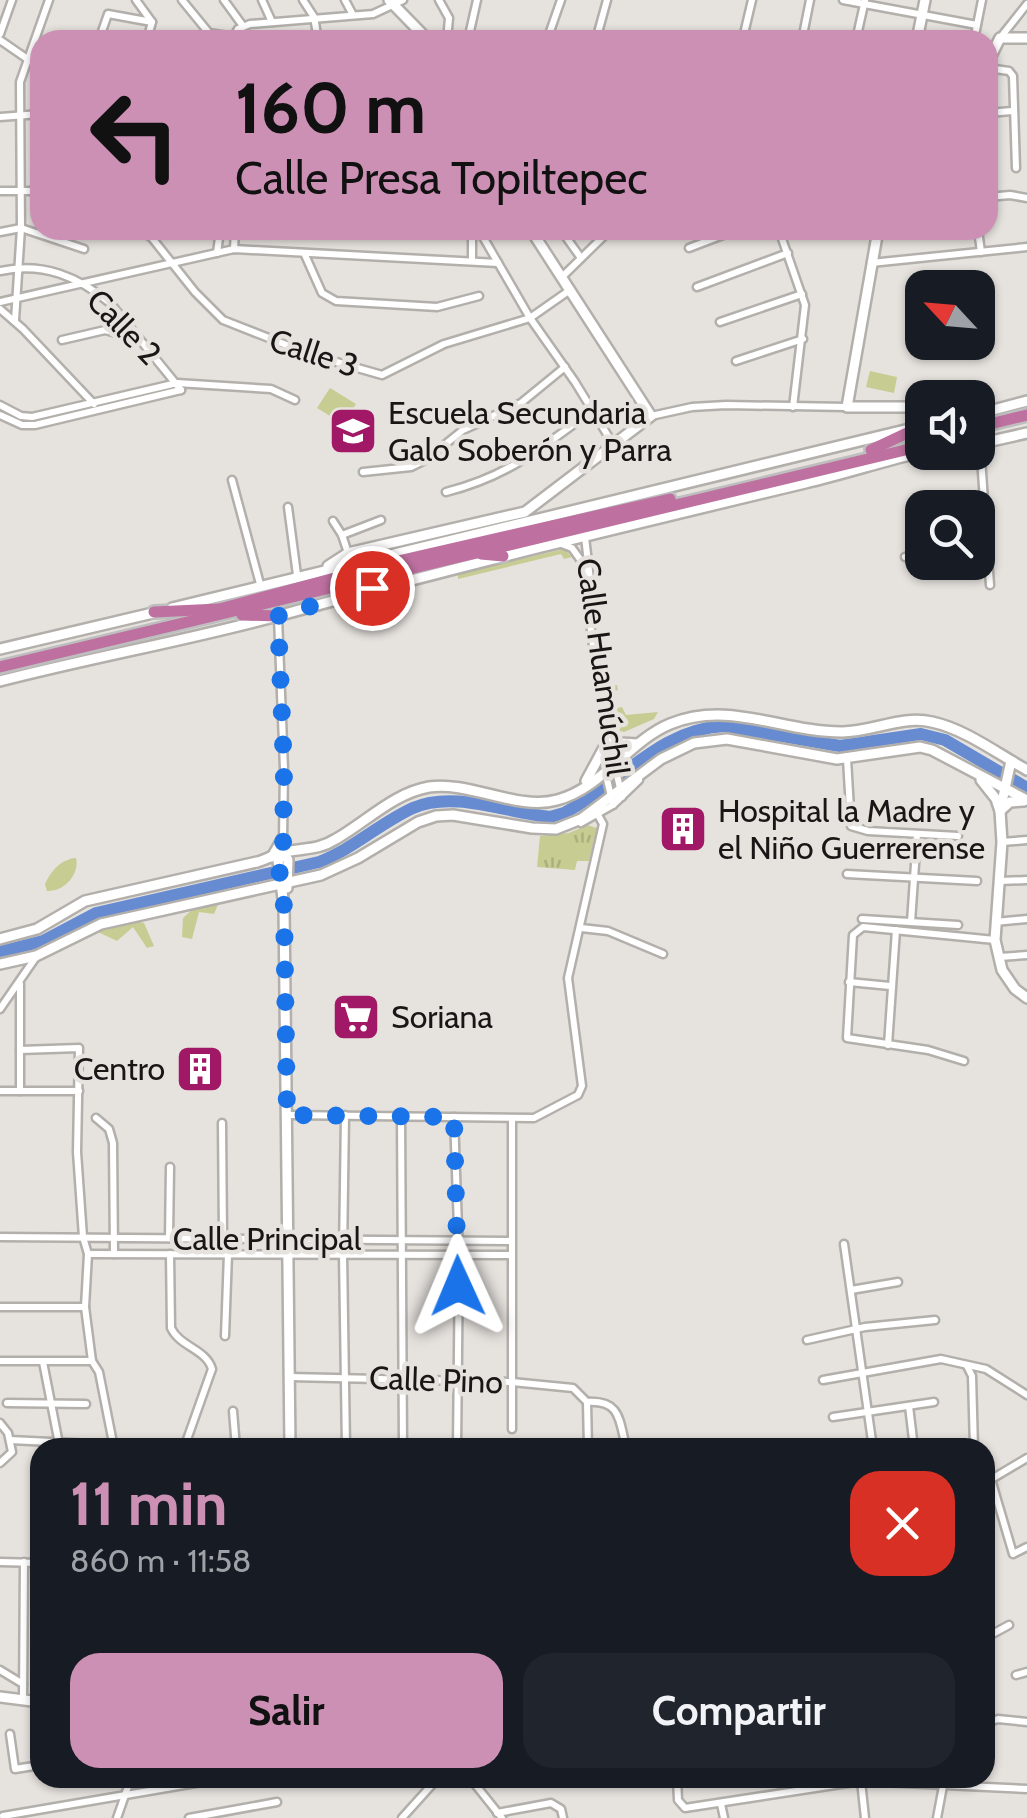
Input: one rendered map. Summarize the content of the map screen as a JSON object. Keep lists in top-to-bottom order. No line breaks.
{"streets":{"street":["Calle 2","Calle 3","Calle Huamúchil","Calle Principal","Calle Pino"]},"places":{"school or university":["Escuela Secundaria Galo Soberón y Parra"],"building":["Hospital la Madre y el Niño Guerrerense","Centro"],"supermarket":["Soriana"]},"north":"top left","page":{"turn":["160 m","Calle Presa Topiltepec"],"heading":["11 min","860 m · 11:58"],"buttons":["Salir","Compartir"]}}
